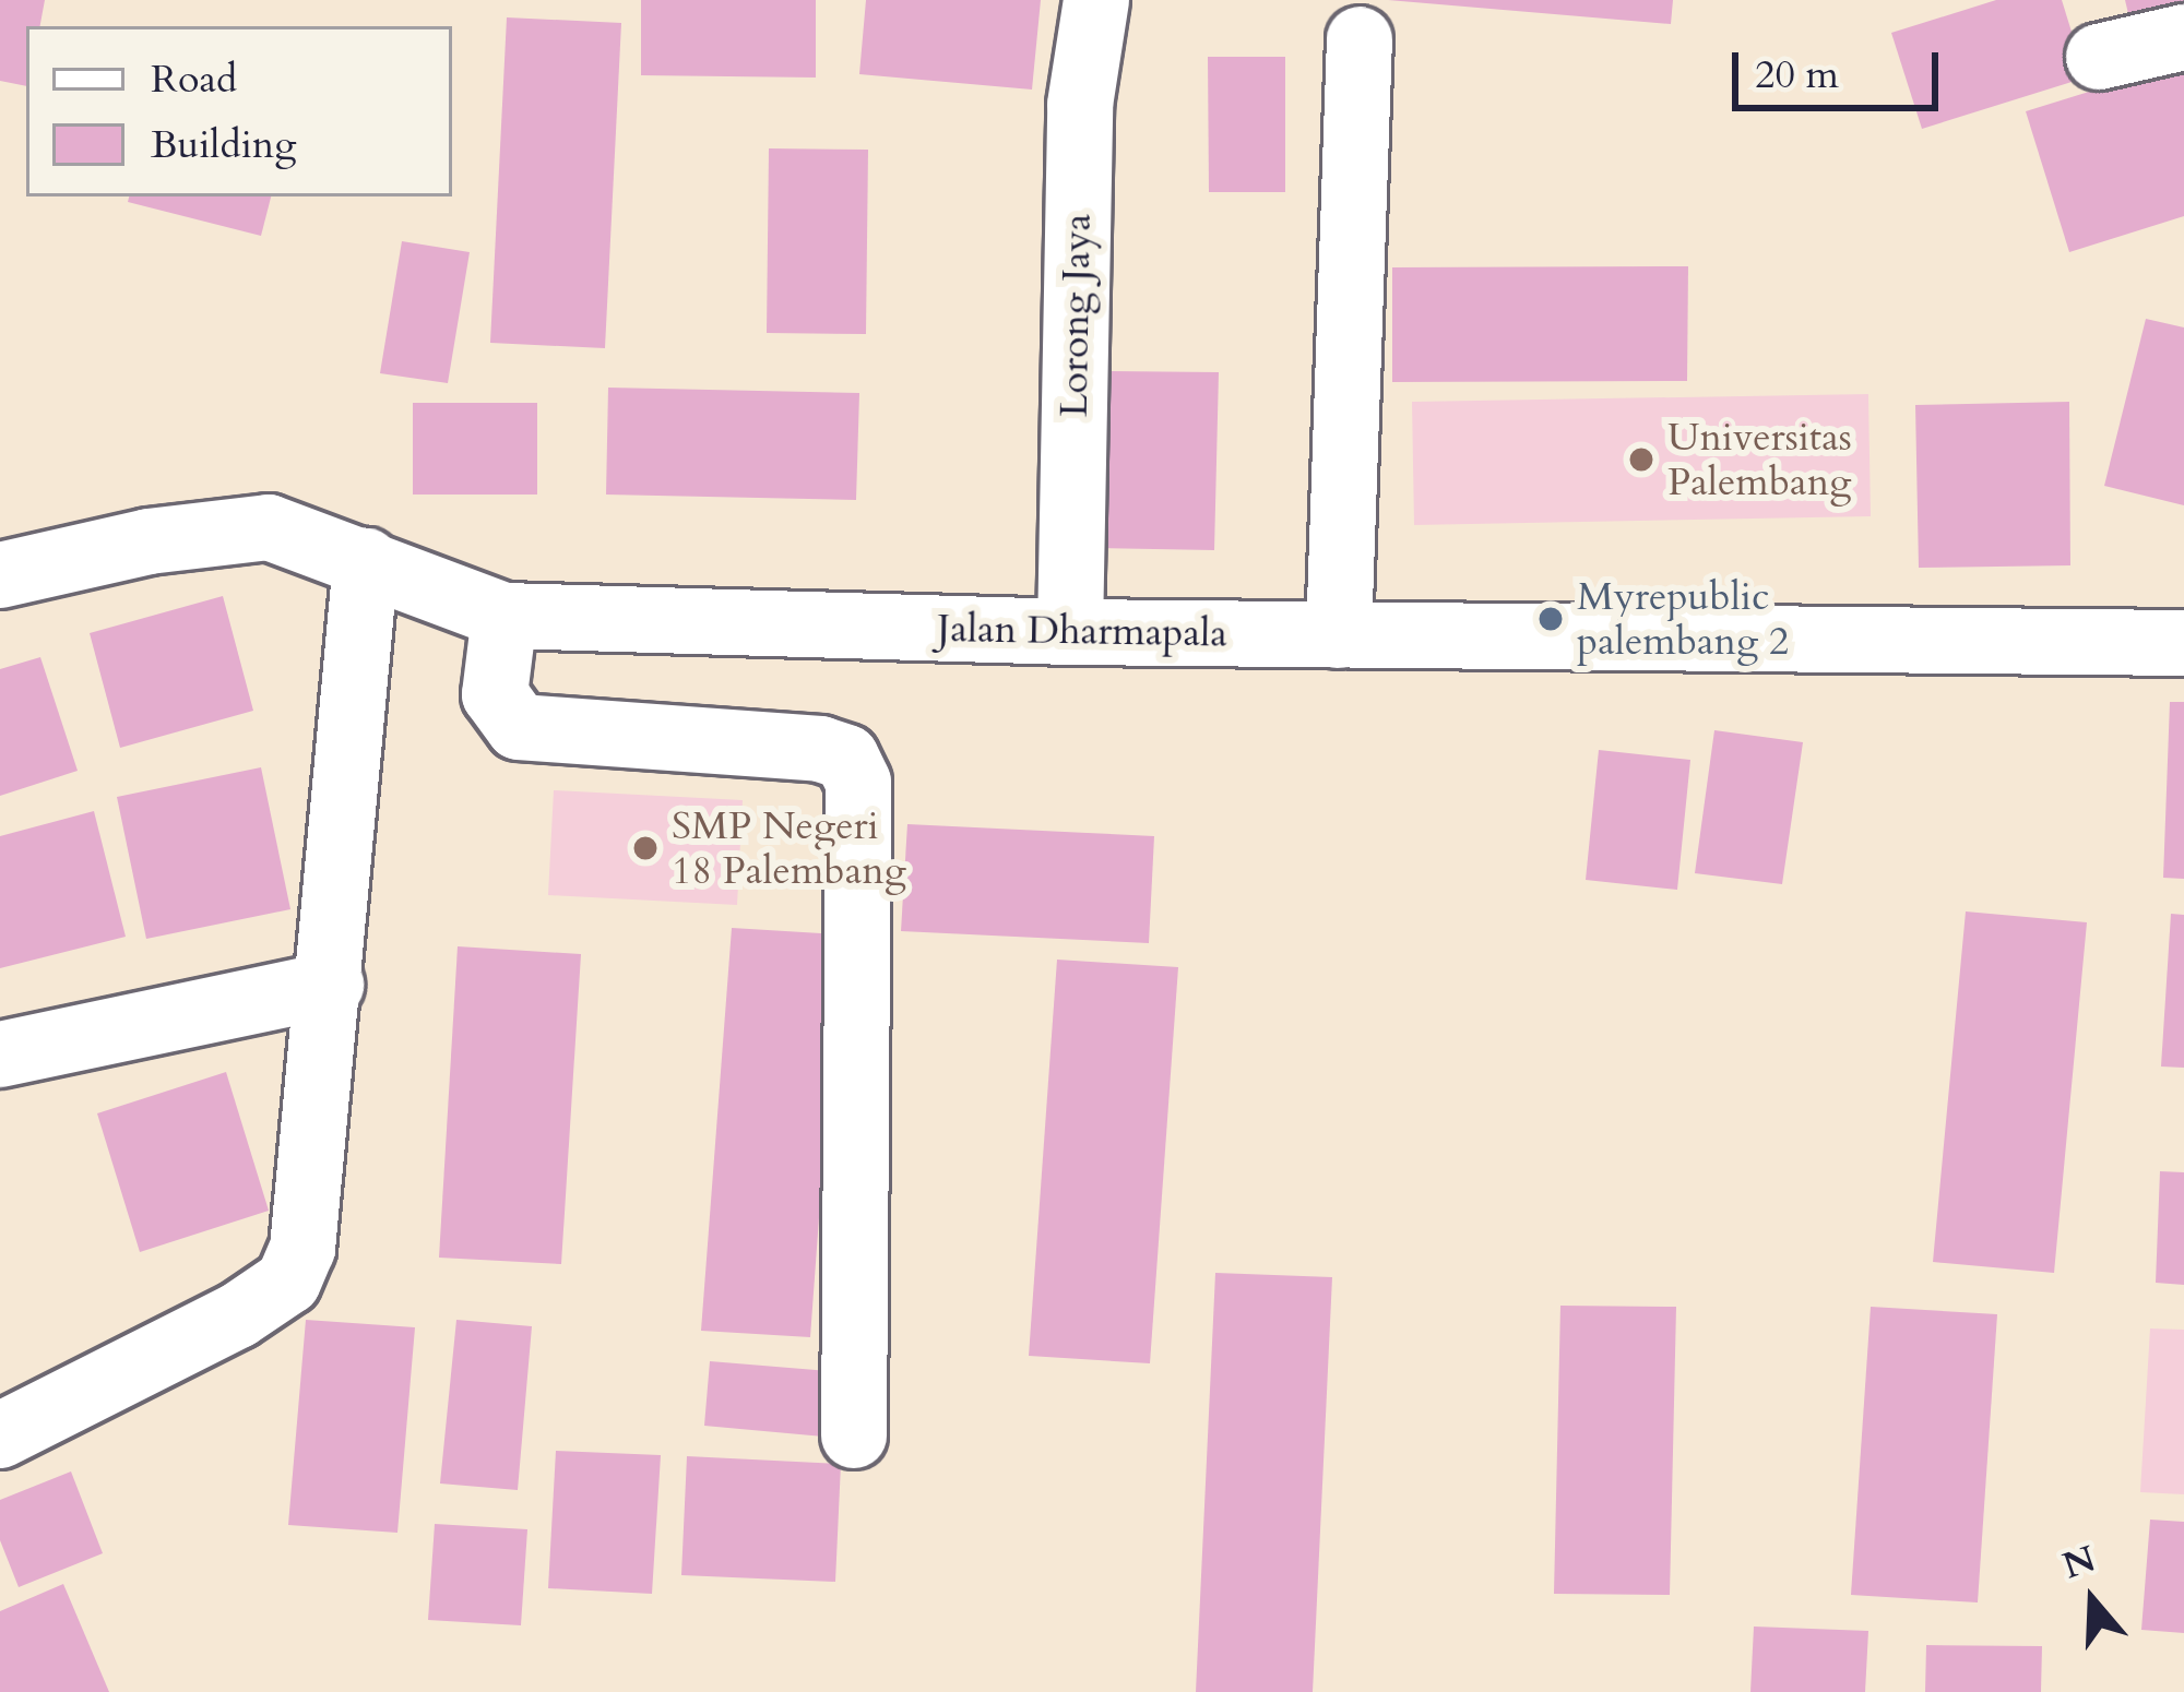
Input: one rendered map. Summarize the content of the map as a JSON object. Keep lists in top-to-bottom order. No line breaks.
{"streets":{"street":["Lorong Jaya","Jalan Dharmapala"]},"crossings":[["Lorong Jaya","Jalan Dharmapala"]],"places":["Universitas Palembang","Myrepublic palembang 2","SMP Negeri 18 Palembang"],"legend":["Road","Building"],"scale_bar":"20 m","north":"top"}
